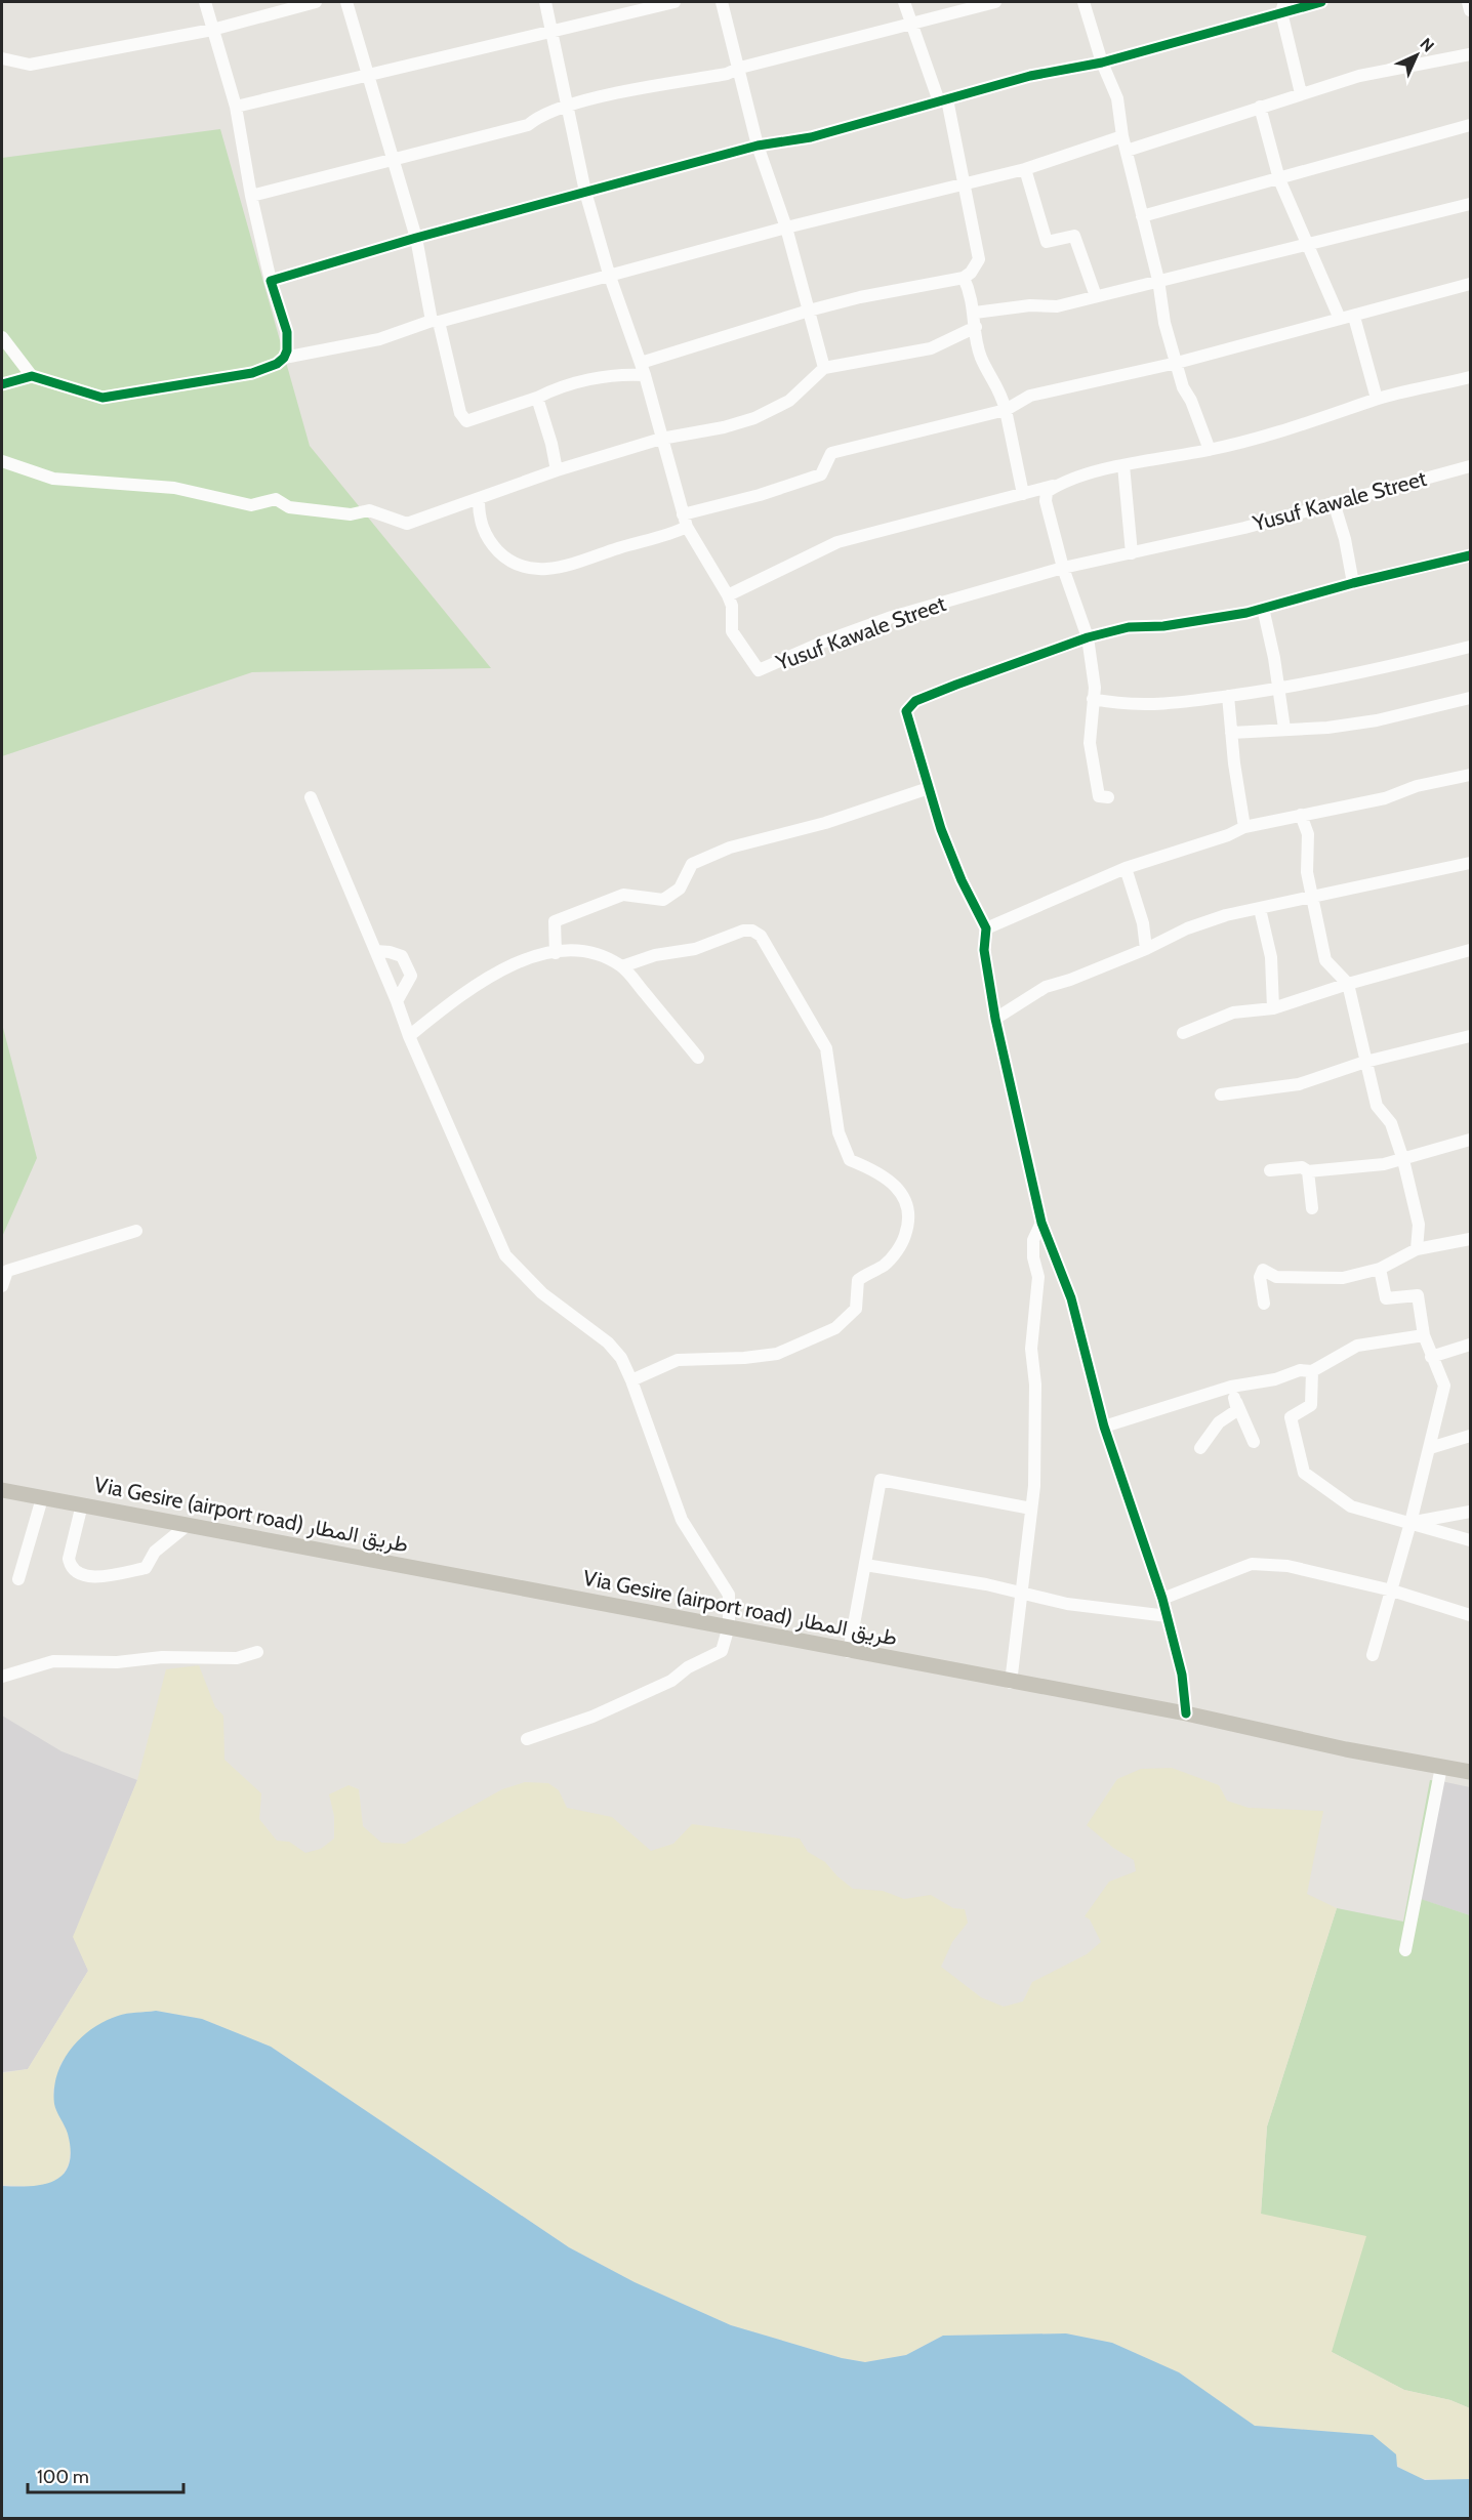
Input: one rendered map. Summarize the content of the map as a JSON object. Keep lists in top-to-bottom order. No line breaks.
{"streets":{"main road":["Via Gesire (airport road) طريق المطار"],"street":["Yusuf Kawale Street"]},"scale_bar":"100 m","north":"top right"}
